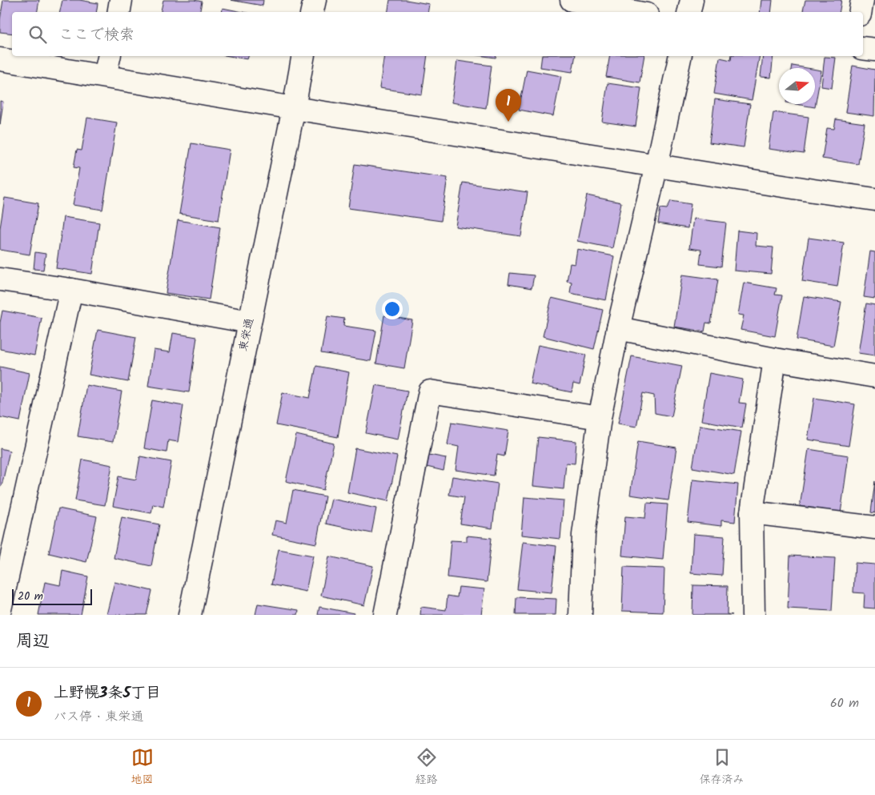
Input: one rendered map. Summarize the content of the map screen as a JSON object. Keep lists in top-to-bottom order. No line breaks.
{"streets":{"street":["東栄通"]},"scale_bar":"20 m","north":"right","page":{"search":"ここで検索","pins":"1","scale":"20 m","heading":"周辺","list":[{"mark":"1","name":"上野幌3条5丁目","note":"バス停 · 東栄通","value":"60 m"}],"nav":["地図","経路","保存済み"]}}
